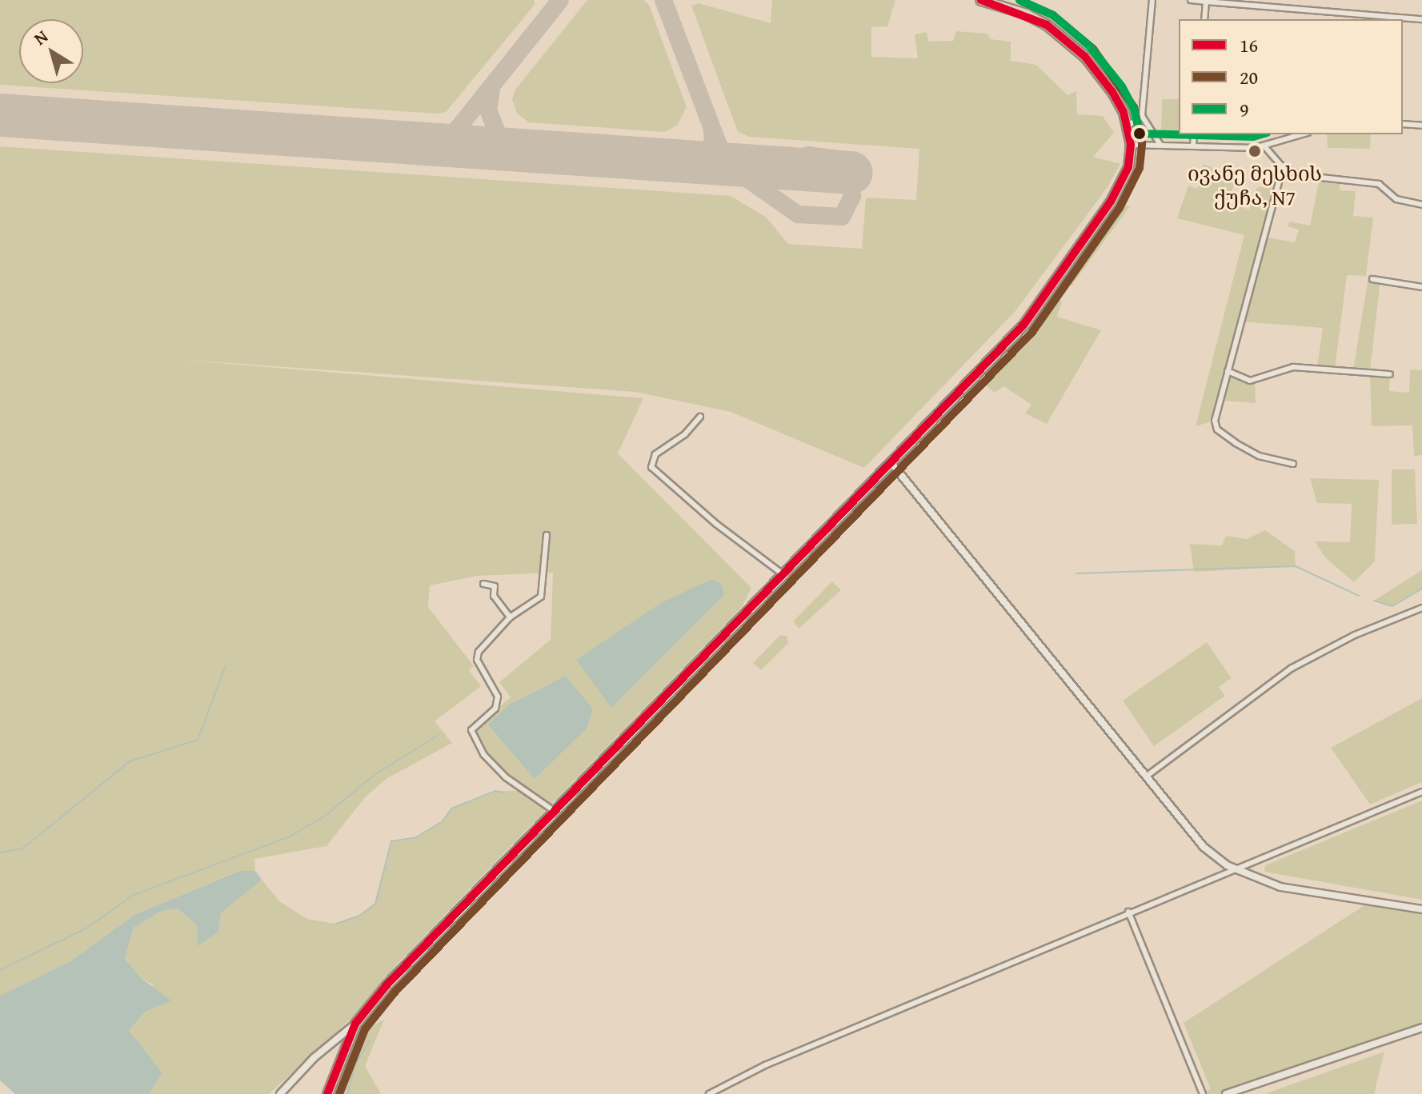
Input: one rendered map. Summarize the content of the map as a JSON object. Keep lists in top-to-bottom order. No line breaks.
{"places":["ივანე მესხის ქუჩა, N7"],"lines":["transit line 16","transit line 20","transit line 9"],"legend":["16","20","9"],"north":"top left"}
